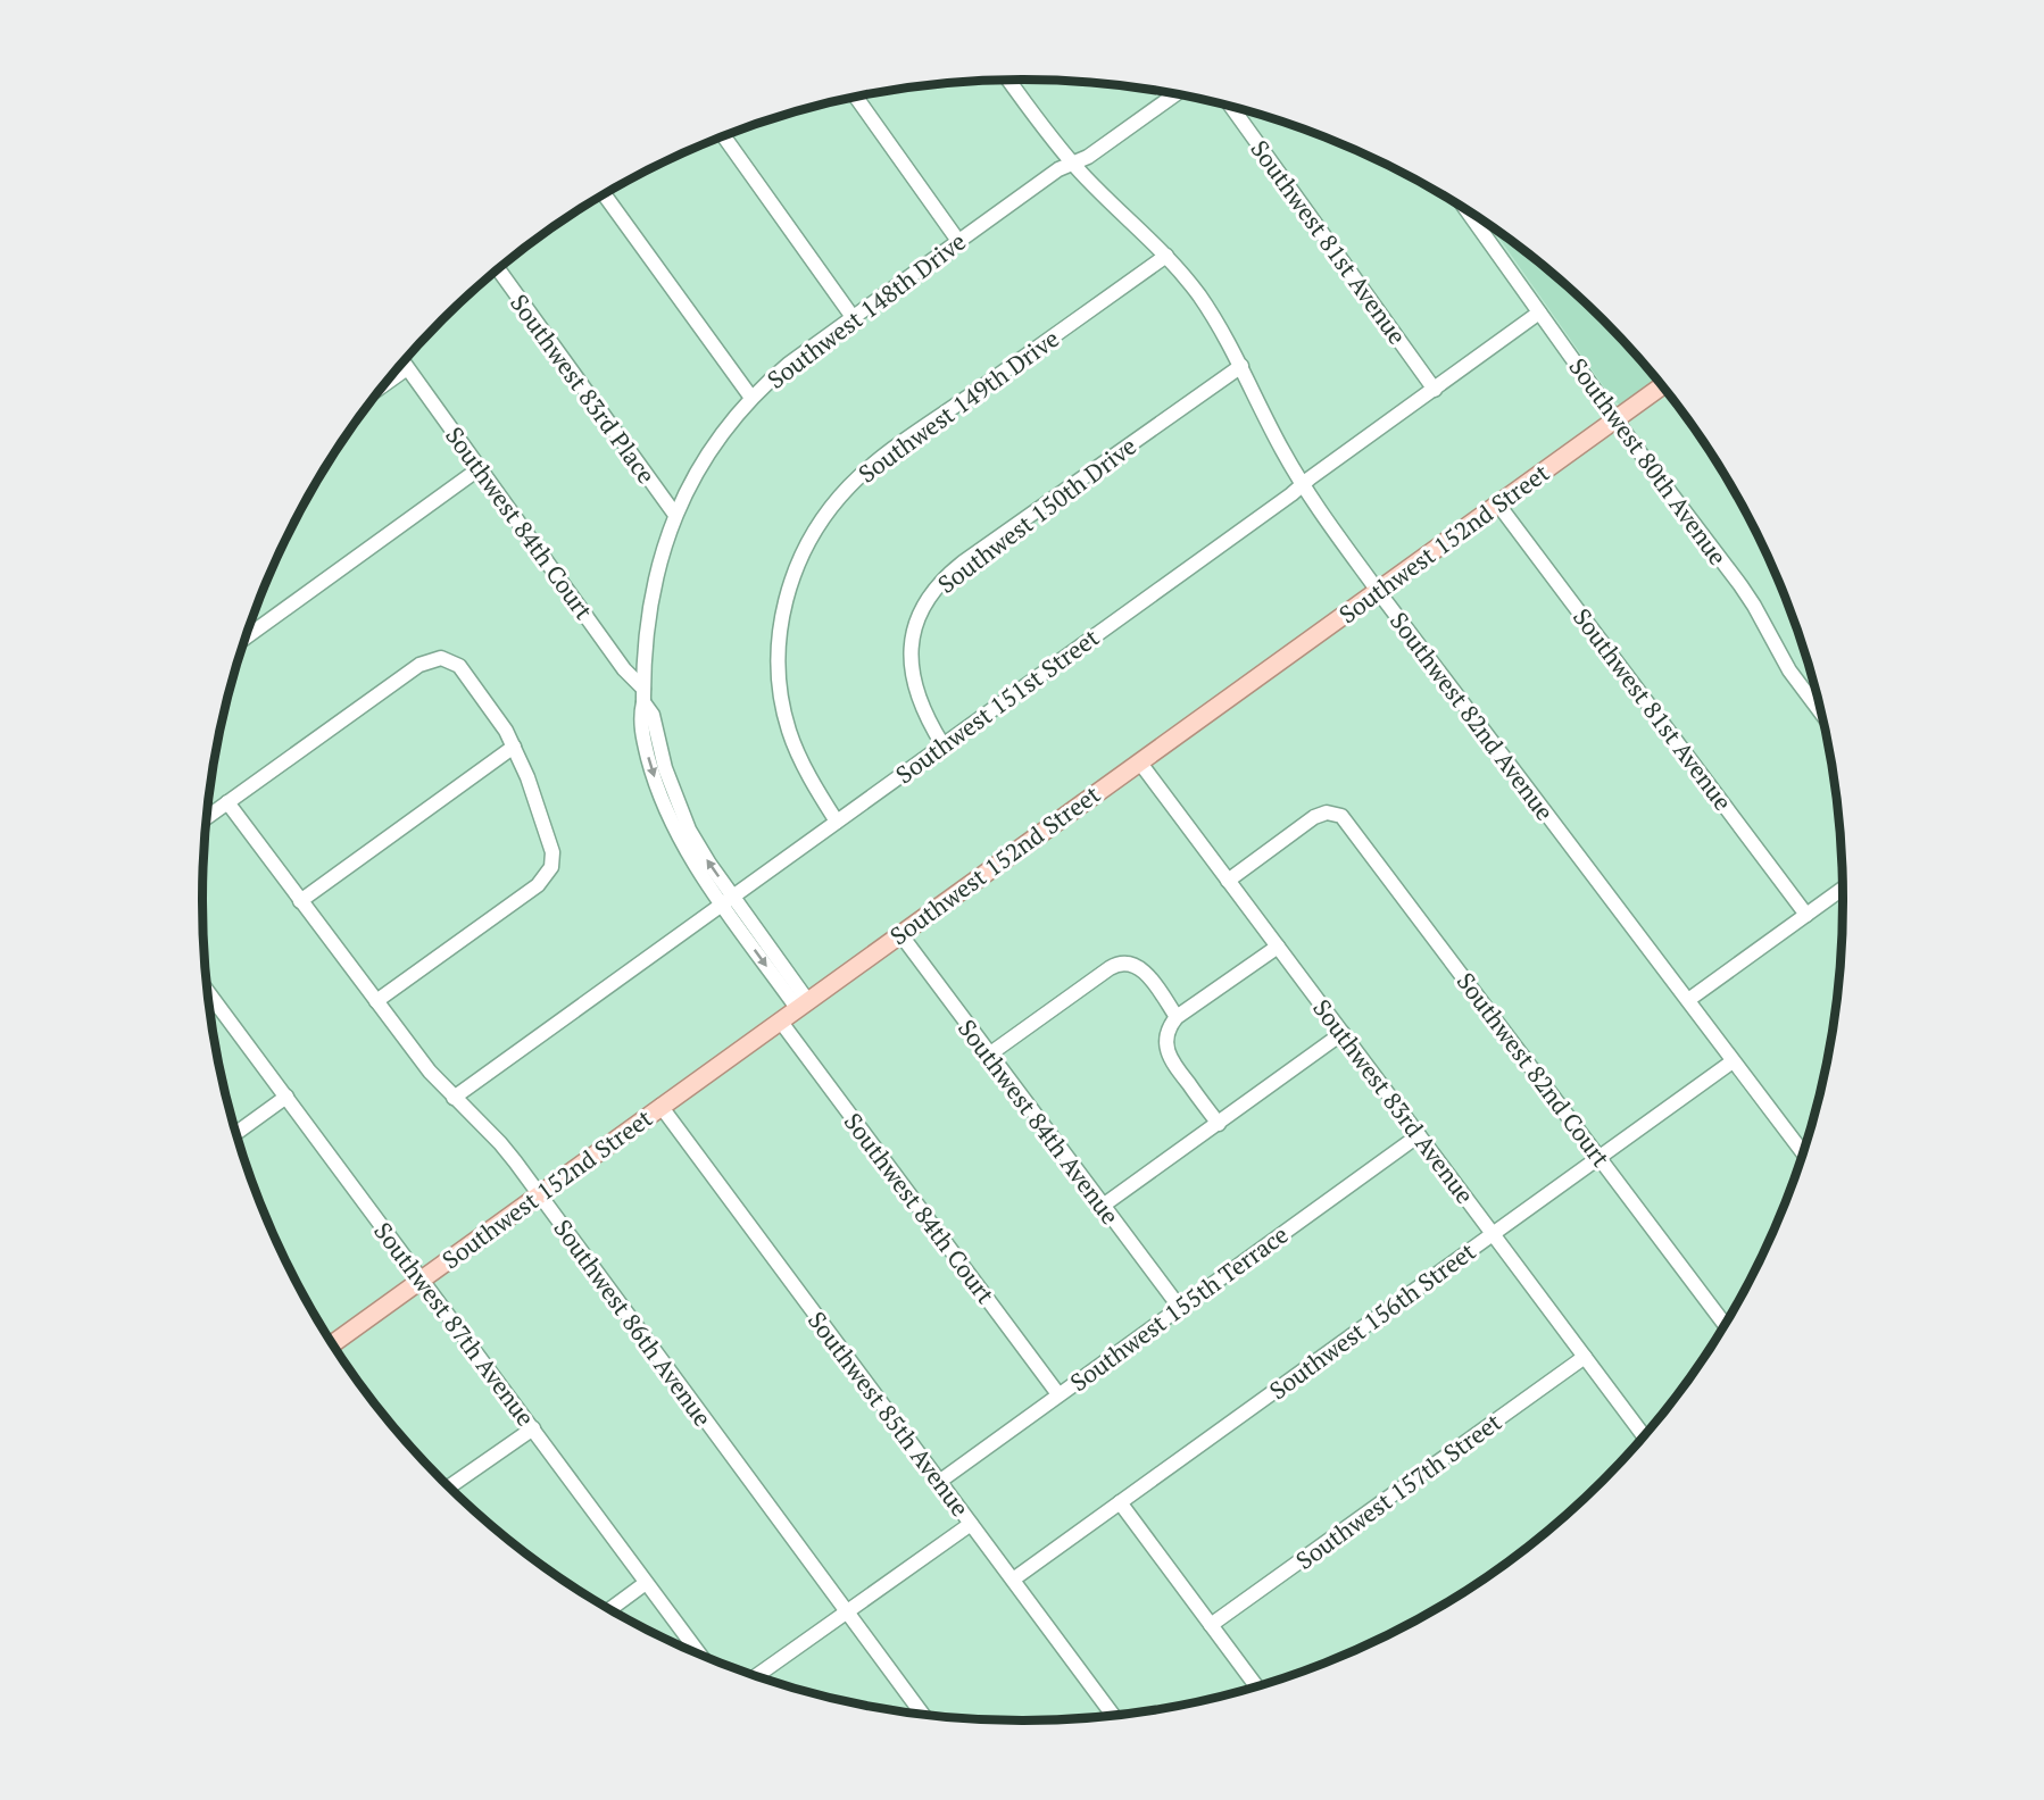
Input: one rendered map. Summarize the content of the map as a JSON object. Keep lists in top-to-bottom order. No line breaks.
{"streets":{"main road":["Southwest 152nd Street"],"street":["Southwest 81st Avenue","Southwest 148th Drive","Southwest 83rd Place","Southwest 149th Drive","Southwest 80th Avenue","Southwest 150th Drive","Southwest 84th Court","Southwest 151st Street","Southwest 82nd Avenue","Southwest 82nd Court","Southwest 83rd Avenue","Southwest 84th Avenue","Southwest 155th Terrace","Southwest 156th Street","Southwest 86th Avenue","Southwest 87th Avenue","Southwest 85th Avenue","Southwest 157th Street"]},"crossings":[["Southwest 81st Avenue","Southwest 152nd Street"],["Southwest 81st Avenue","Southwest 151st Street"],["Southwest 148th Drive","Southwest 83rd Place"],["Southwest 148th Drive","Southwest 84th Court"],["Southwest 148th Drive","Southwest 82nd Avenue"],["Southwest 149th Drive","Southwest 151st Street"],["Southwest 149th Drive","Southwest 82nd Avenue"],["Southwest 80th Avenue","Southwest 152nd Street"],["Southwest 80th Avenue","Southwest 151st Street"],["Southwest 150th Drive","Southwest 151st Street"],["Southwest 150th Drive","Southwest 82nd Avenue"],["Southwest 84th Court","Southwest 152nd Street"],["Southwest 84th Court","Southwest 155th Terrace"],["Southwest 152nd Street","Southwest 82nd Avenue"],["Southwest 152nd Street","Southwest 83rd Avenue"],["Southwest 152nd Street","Southwest 84th Avenue"],["Southwest 152nd Street","Southwest 86th Avenue"],["Southwest 152nd Street","Southwest 87th Avenue"],["Southwest 152nd Street","Southwest 85th Avenue"],["Southwest 151st Street","Southwest 82nd Avenue"],["Southwest 151st Street","Southwest 86th Avenue"],["Southwest 82nd Avenue","Southwest 156th Street"],["Southwest 82nd Court","Southwest 83rd Avenue"],["Southwest 82nd Court","Southwest 156th Street"],["Southwest 83rd Avenue","Southwest 155th Terrace"],["Southwest 83rd Avenue","Southwest 156th Street"],["Southwest 83rd Avenue","Southwest 157th Street"],["Southwest 84th Avenue","Southwest 155th Terrace"],["Southwest 155th Terrace","Southwest 85th Avenue"],["Southwest 156th Street","Southwest 85th Avenue"]]}
